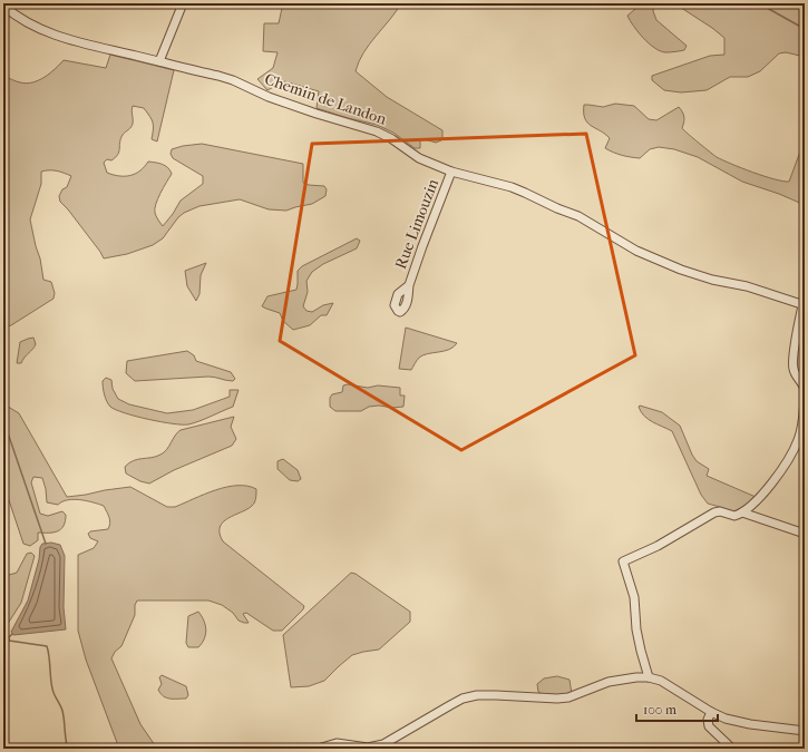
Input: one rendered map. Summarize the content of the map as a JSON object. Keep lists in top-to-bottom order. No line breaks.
{"streets":{"street":["Chemin de Landon","Rue Limouzin"]},"crossings":[["Chemin de Landon","Rue Limouzin"]],"scale_bar":"100 m"}
